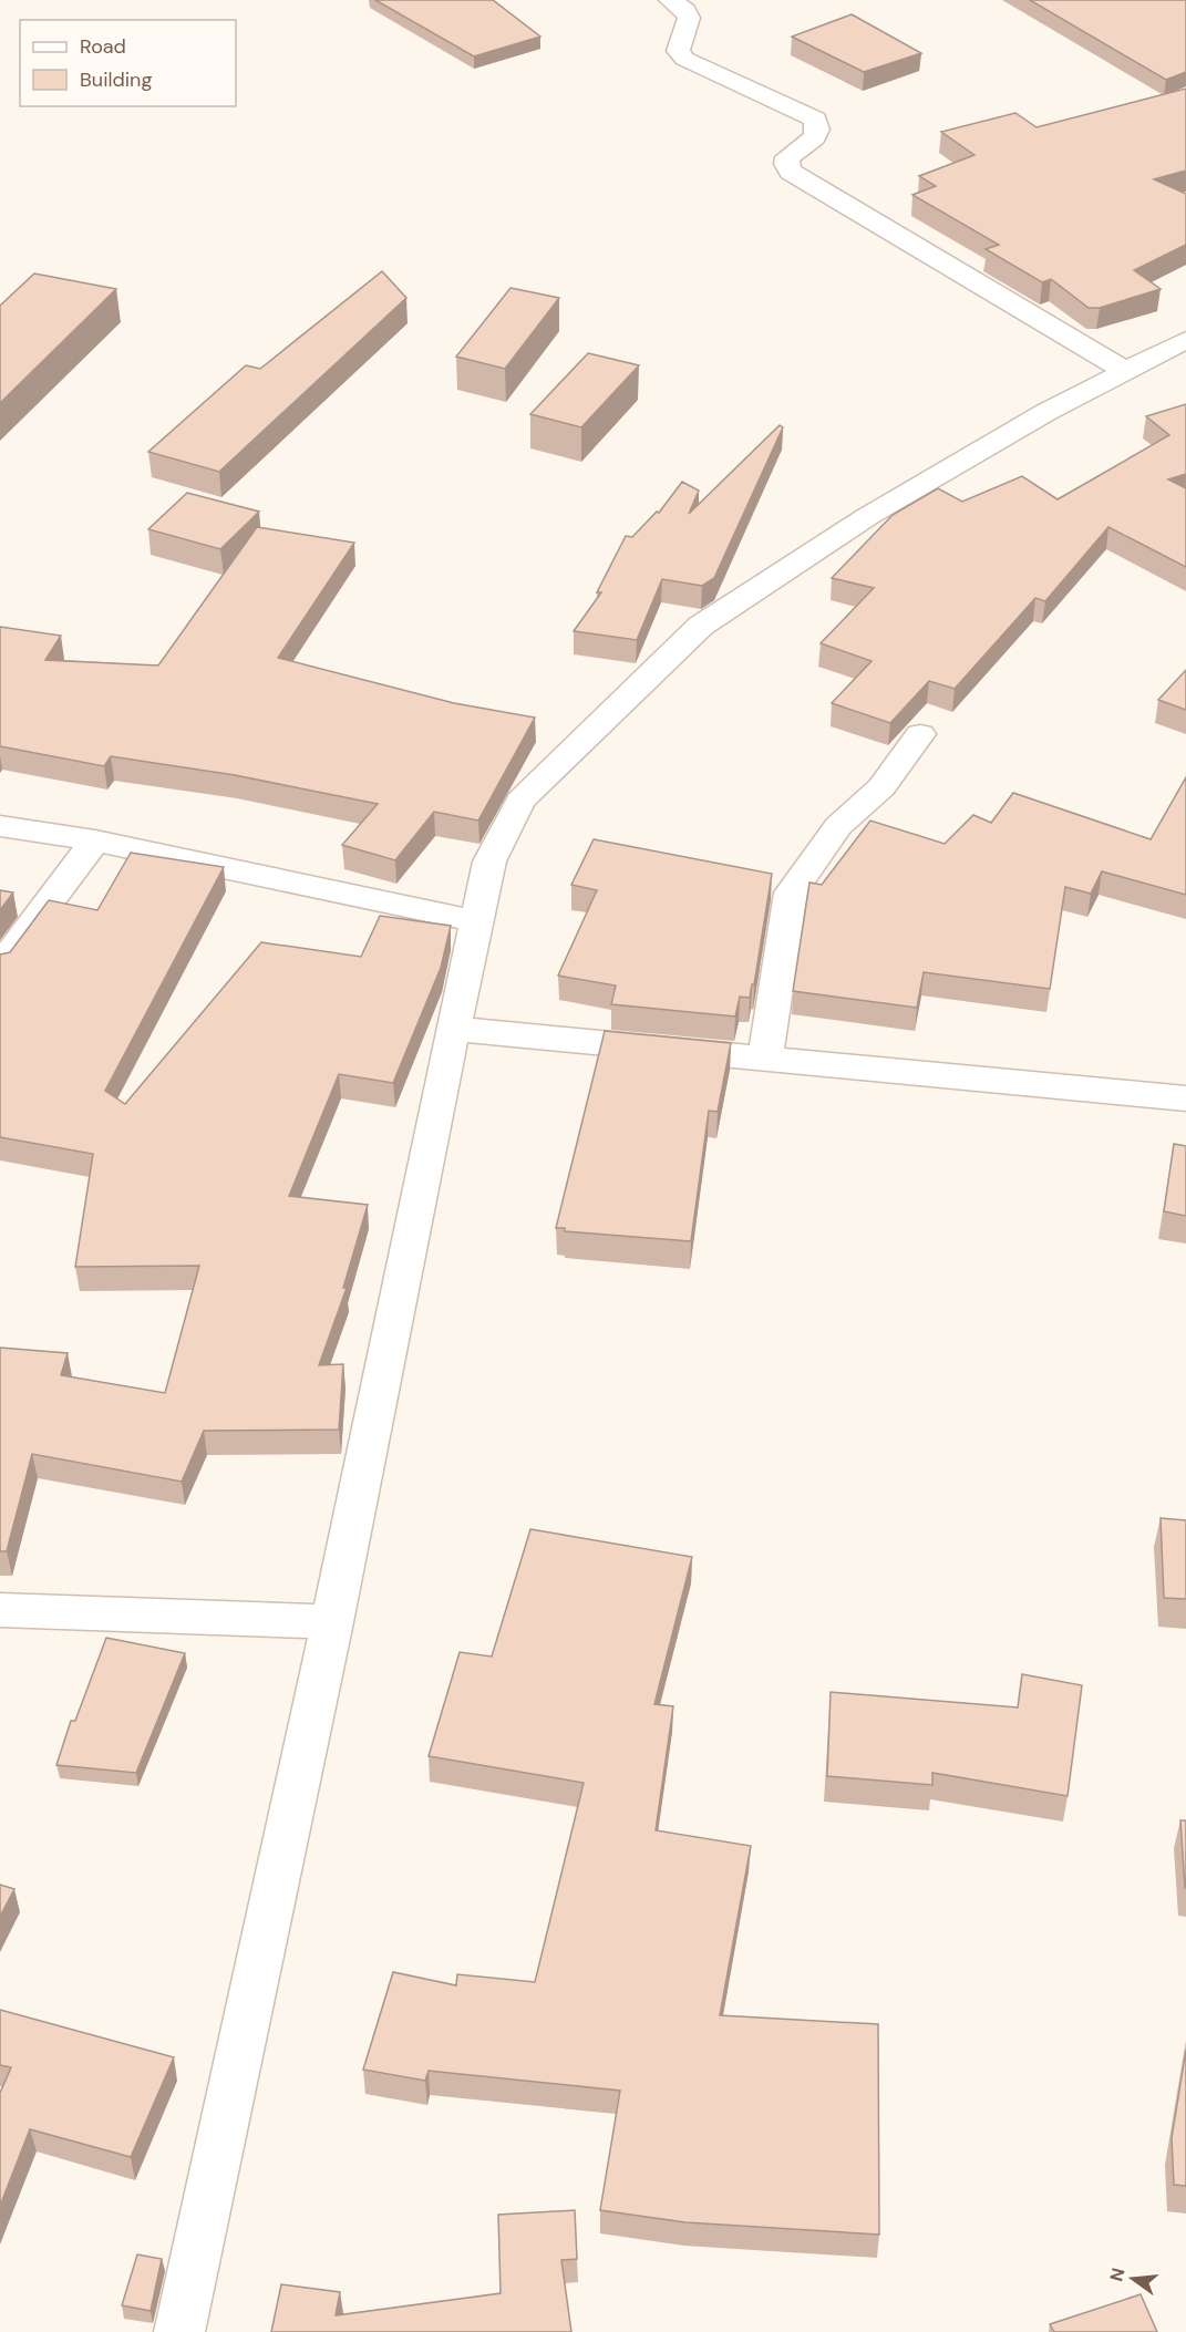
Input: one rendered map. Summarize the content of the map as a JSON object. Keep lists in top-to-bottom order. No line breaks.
{"legend":["Road","Building"],"north":"left"}
